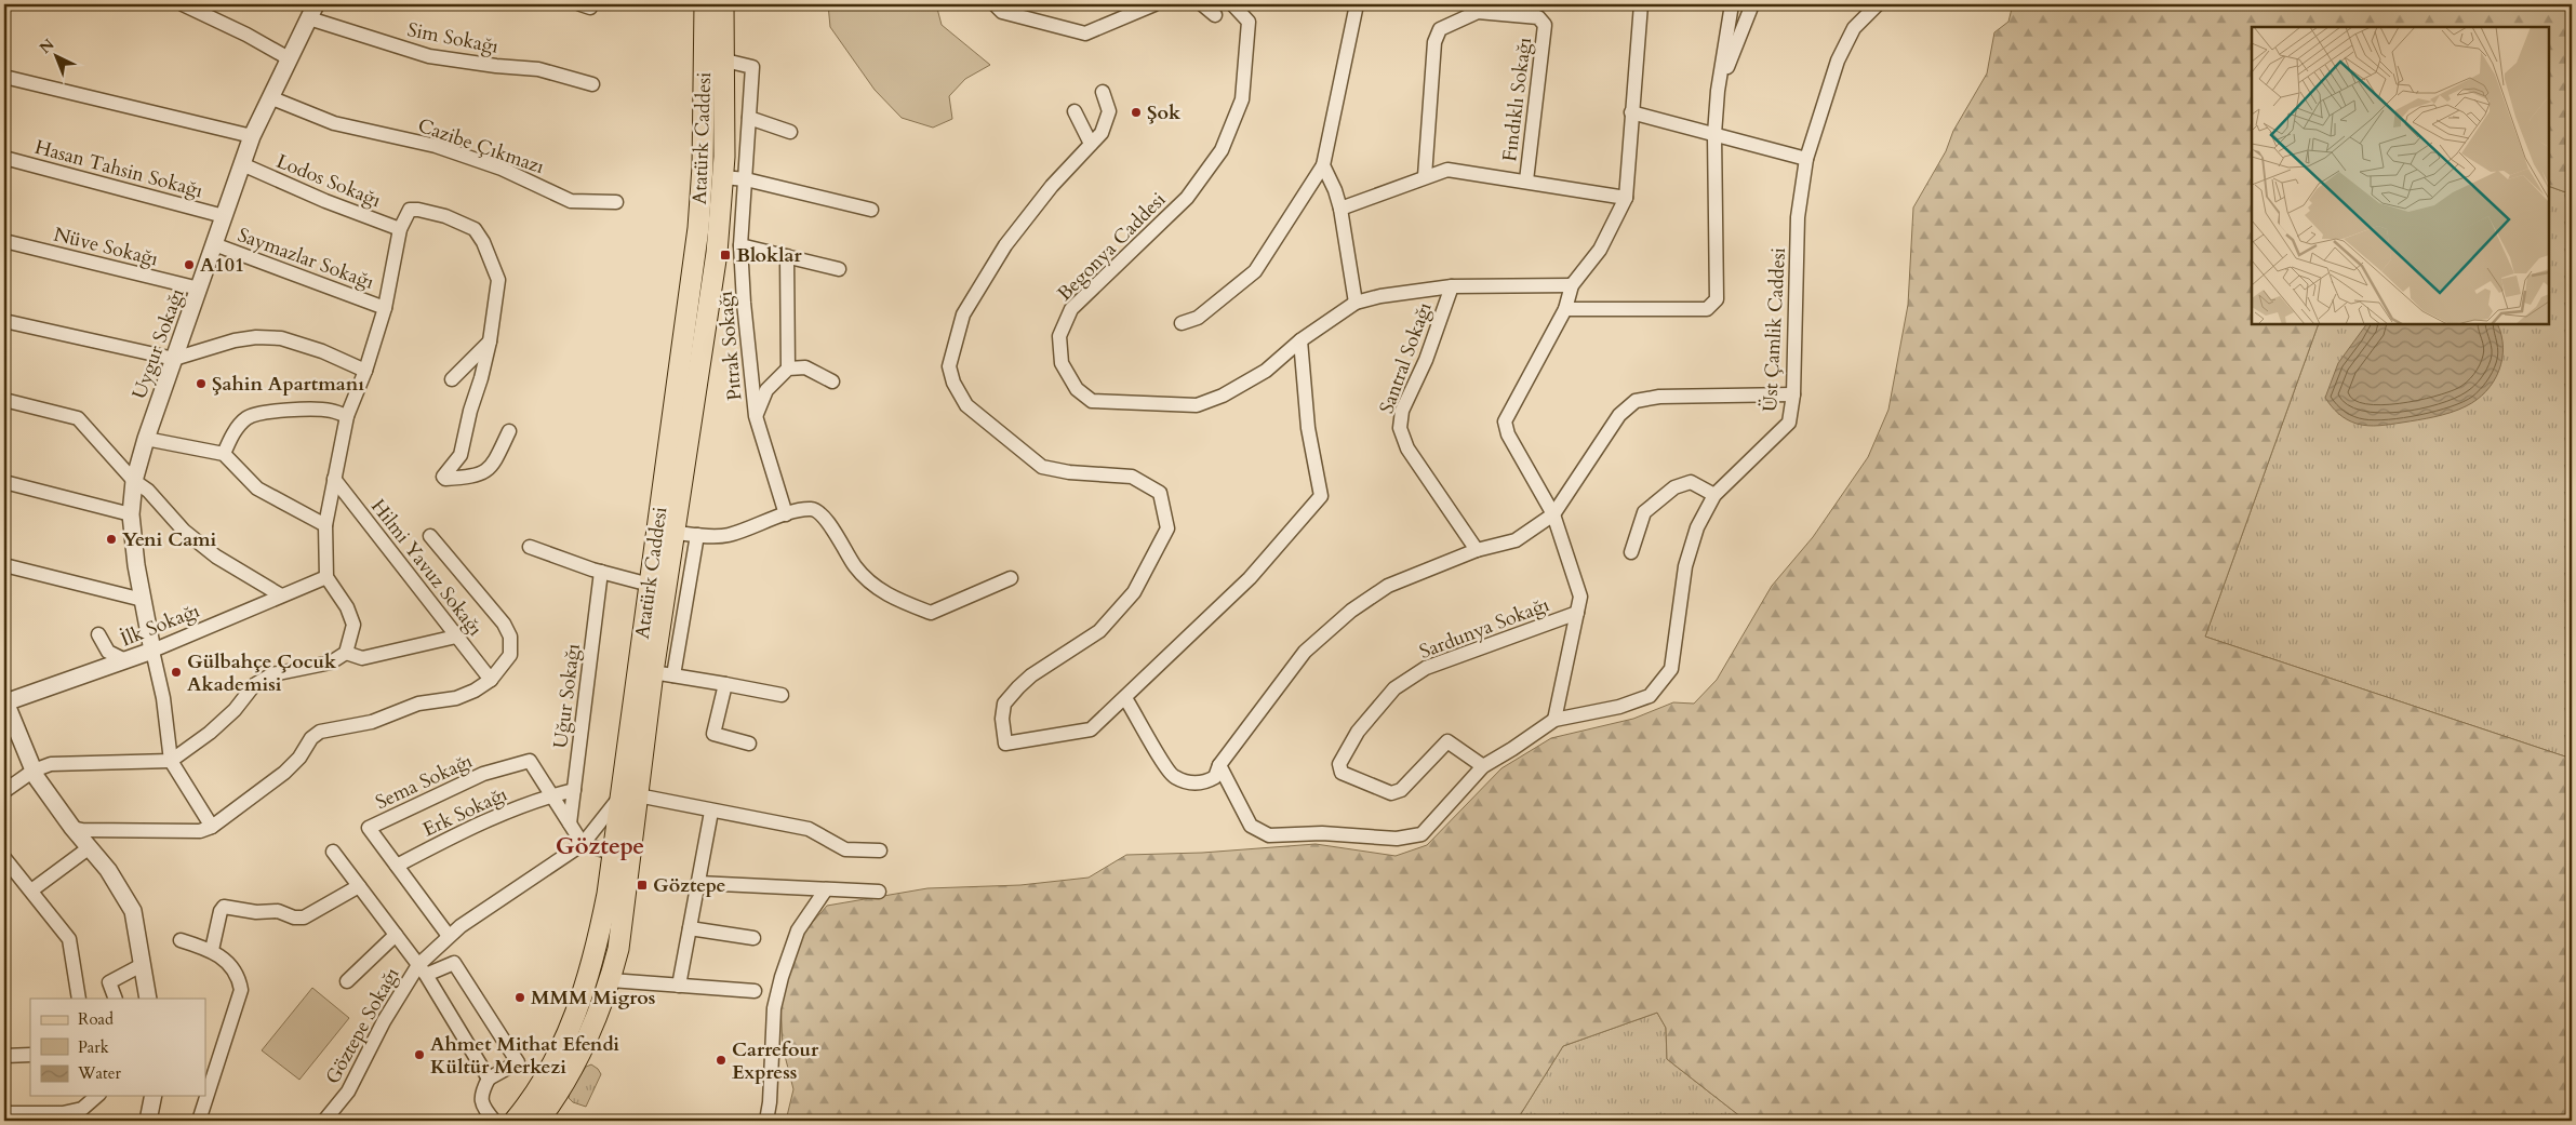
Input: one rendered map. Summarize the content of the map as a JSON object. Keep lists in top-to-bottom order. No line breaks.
{"streets":{"main road":["Atatürk Caddesi"],"street":["Sim Sokağı","Fındıklı Sokağı","Cazibe Çıkmazı","Hasan Tahsin Sokağı","Lodos Sokağı","Nüve Sokağı","Begonya Caddesi","Saymazlar Sokağı","Üst Çamlik Caddesi","Uygur Sokağı","Pıtrak Sokağı","Santral Sokağı","Hilmi Yavuz Sokağı","İlk Sokağı","Sardunya Sokağı","Uğur Sokağı","Sema Sokağı","Erk Sokağı","Göztepe Sokağı"]},"crossings":[["Sim Sokağı","Uygur Sokağı"],["Atatürk Caddesi","Pıtrak Sokağı"],["Atatürk Caddesi","Göztepe Sokağı"],["Cazibe Çıkmazı","Uygur Sokağı"],["Hasan Tahsin Sokağı","Uygur Sokağı"],["Lodos Sokağı","Uygur Sokağı"],["Nüve Sokağı","Uygur Sokağı"],["Begonya Caddesi","Santral Sokağı"],["Saymazlar Sokağı","Uygur Sokağı"],["Üst Çamlik Caddesi","Sardunya Sokağı"],["Uygur Sokağı","İlk Sokağı"],["Uğur Sokağı","Sema Sokağı"],["Uğur Sokağı","Erk Sokağı"],["Sema Sokağı","Erk Sokağı"],["Sema Sokağı","Göztepe Sokağı"]],"districts":["Göztepe"],"places":{"other":["Şok","A101","Şahin Apartmanı","Yeni Cami","Gülbahçe Çocuk Akademisi","MMM Migros","Ahmet Mithat Efendi Kültür Merkezi","Carrefour Express"],"transit":["Bloklar","Göztepe"]},"legend":["Road","Park","Water"],"north":"top left"}
